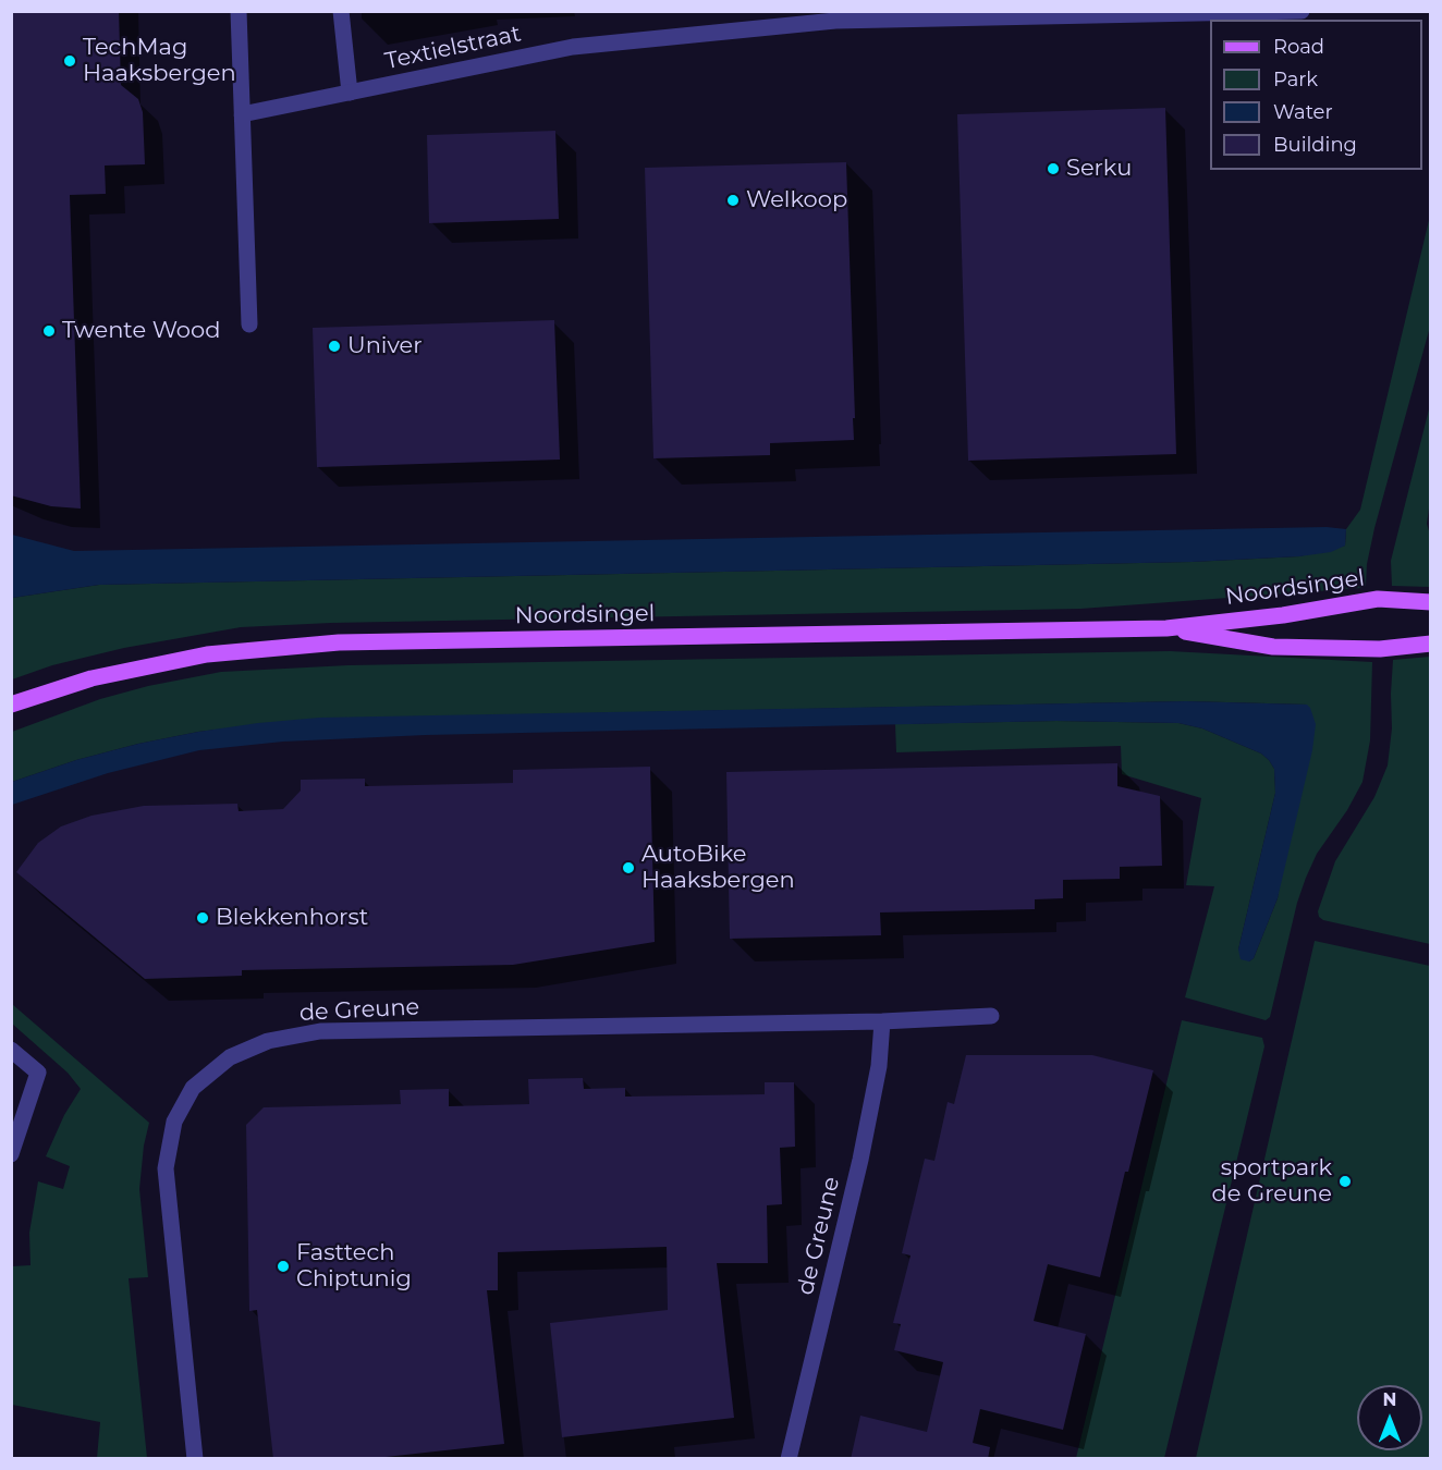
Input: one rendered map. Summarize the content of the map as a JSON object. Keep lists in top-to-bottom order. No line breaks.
{"streets":{"main road":["Noordsingel"],"street":["Textielstraat","de Greune"]},"places":["TechMag Haaksbergen","Serku","Welkoop","Twente Wood","Univer","AutoBike Haaksbergen","Blekkenhorst","sportpark de Greune","Fasttech Chiptunig"],"legend":["Road","Park","Water","Building"],"north":"top"}
